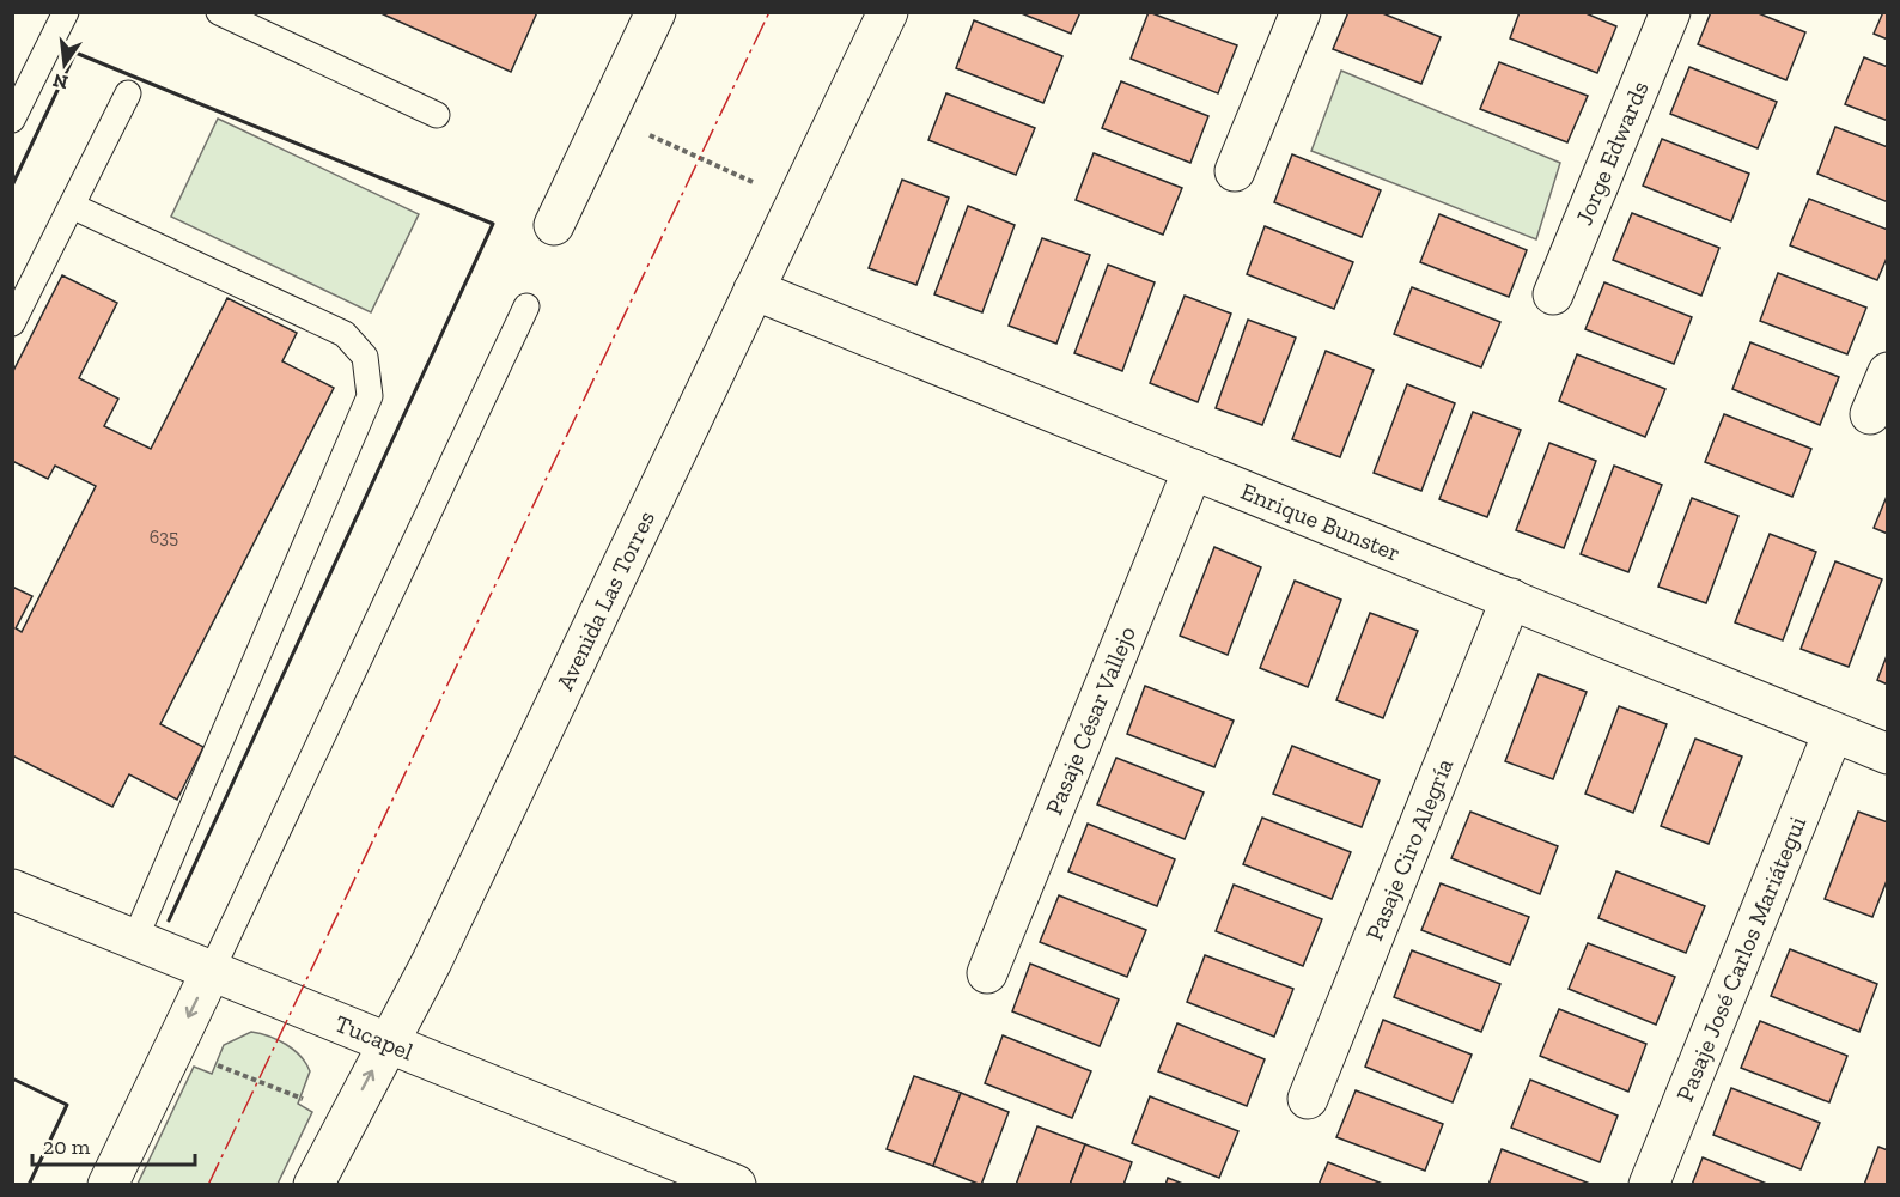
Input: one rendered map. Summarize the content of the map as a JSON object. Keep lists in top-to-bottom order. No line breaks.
{"streets":{"street":["Jorge Edwards","Enrique Bunster","Avenida Las Torres","Pasaje César Vallejo","Pasaje Ciro Alegría","Pasaje José Carlos Mariátegui","Tucapel"]},"crossings":[["Enrique Bunster","Avenida Las Torres"],["Enrique Bunster","Pasaje César Vallejo"],["Enrique Bunster","Pasaje Ciro Alegría"],["Enrique Bunster","Pasaje José Carlos Mariátegui"],["Avenida Las Torres","Tucapel"]],"house_numbers":["635"],"scale_bar":"20 m","north":"bottom"}
